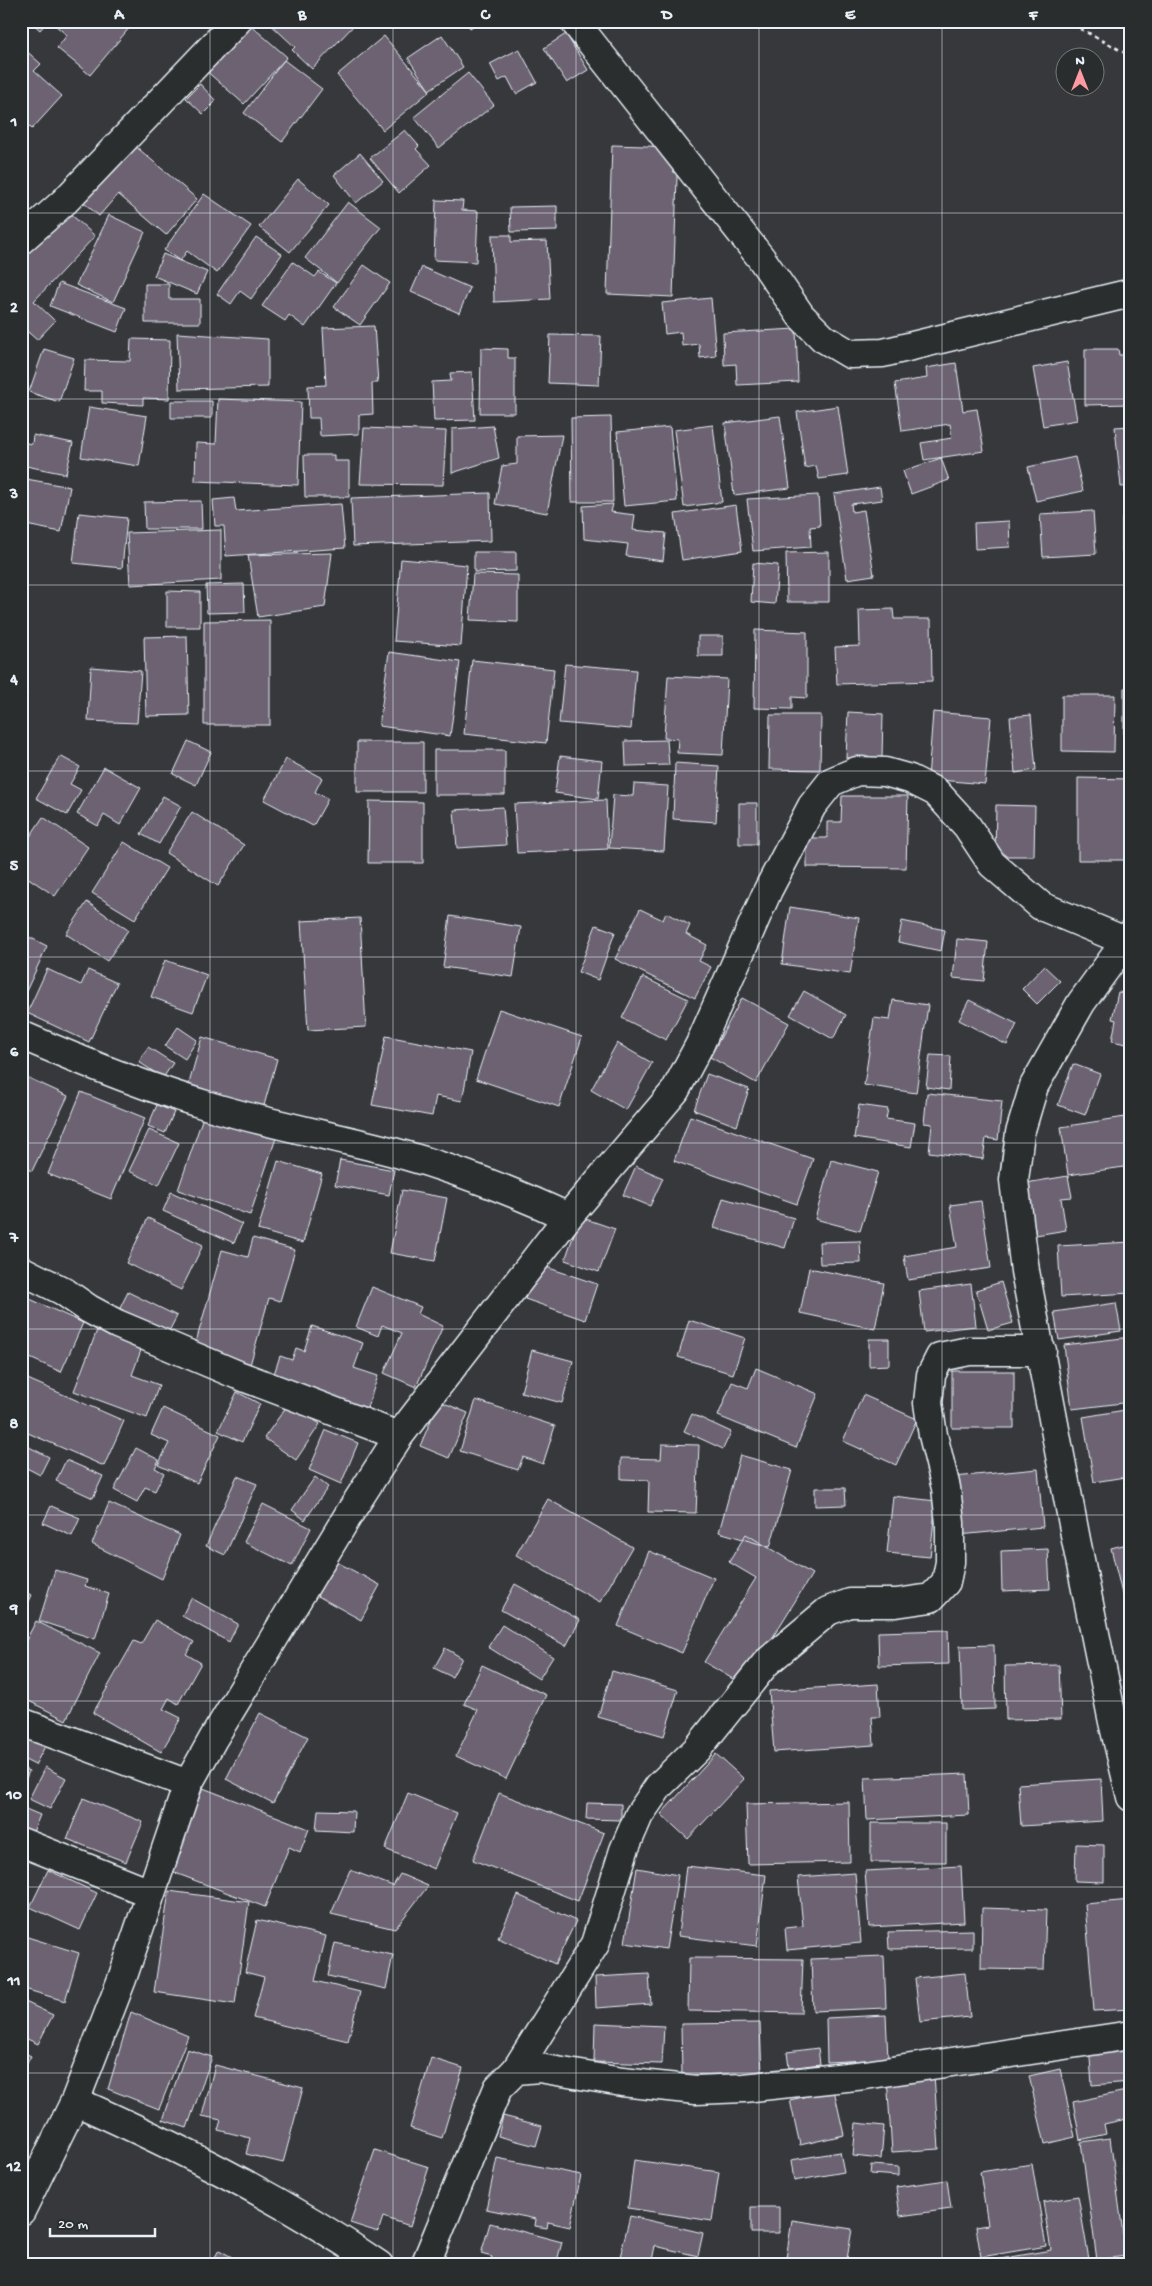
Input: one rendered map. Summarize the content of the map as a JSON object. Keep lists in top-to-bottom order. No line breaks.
{"scale_bar":"20 m","north":"top","grid":{"columns":["A","B","C","D","E","F"],"rows":["1","2","3","4","5","6","7","8","9","10","11","12"]}}
